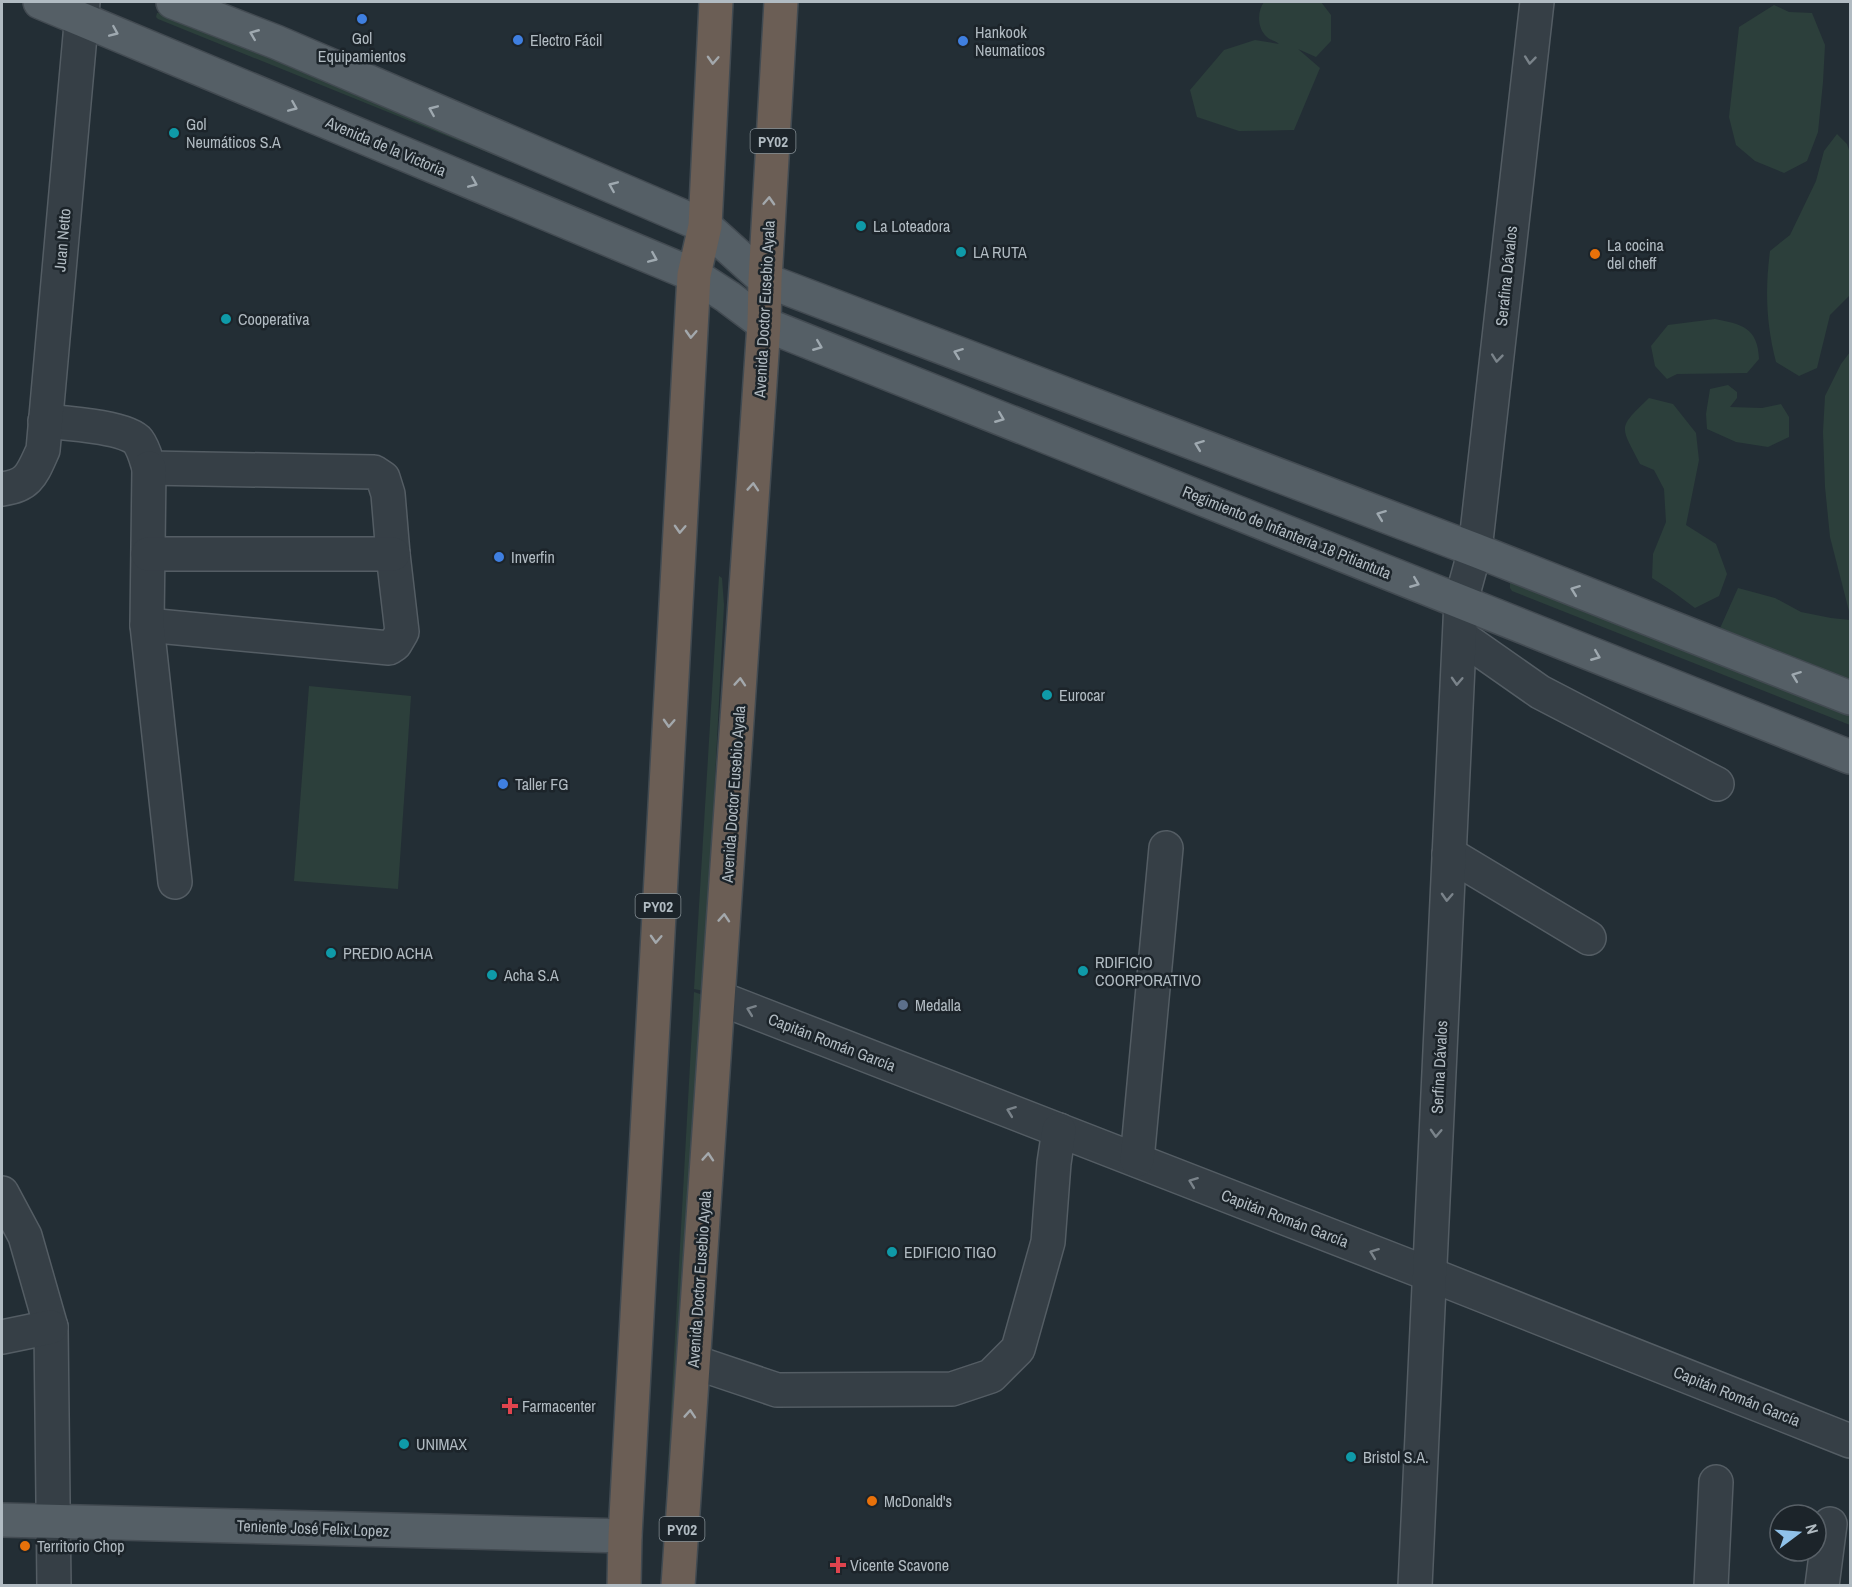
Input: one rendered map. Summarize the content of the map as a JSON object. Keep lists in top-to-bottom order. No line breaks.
{"streets":{"highway":["PY02","Avenida Doctor Eusebio Ayala"],"main road":["Avenida de la Victoria","Regimiento de Infantería 18 Pitiantuta","Teniente José Felix Lopez"],"street":["Juan Netto","Serafina Dávalos","Capitán Román García","Serfina Dávalos"]},"crossings":[["PY02","Avenida de la Victoria"],["PY02","Teniente José Felix Lopez"],["Avenida de la Victoria","Juan Netto"],["Avenida de la Victoria","Regimiento de Infantería 18 Pitiantuta"],["Serafina Dávalos","Serfina Dávalos"],["Avenida Doctor Eusebio Ayala","Regimiento de Infantería 18 Pitiantuta"],["Avenida Doctor Eusebio Ayala","Capitán Román García"],["Regimiento de Infantería 18 Pitiantuta","Serfina Dávalos"],["Capitán Román García","Serfina Dávalos"]],"one_way":["Serafina Dávalos","Capitán Román García"],"places":{"other":["Gol Equipamientos","Electro Fácil","Hankook Neumaticos","Gol Neumáticos S.A","La Loteadora","LA RUTA","La cocina del cheff","Cooperativa","Inverfin","Eurocar","Taller FG","PREDIO ACHA","RDIFICIO COORPORATIVO","Acha S.A","Medalla","EDIFICIO TIGO","UNIMAX","Bristol S.A.","McDonald's","Territorio Chop"],"health":["Farmacenter","Vicente Scavone"]},"north":"right"}
